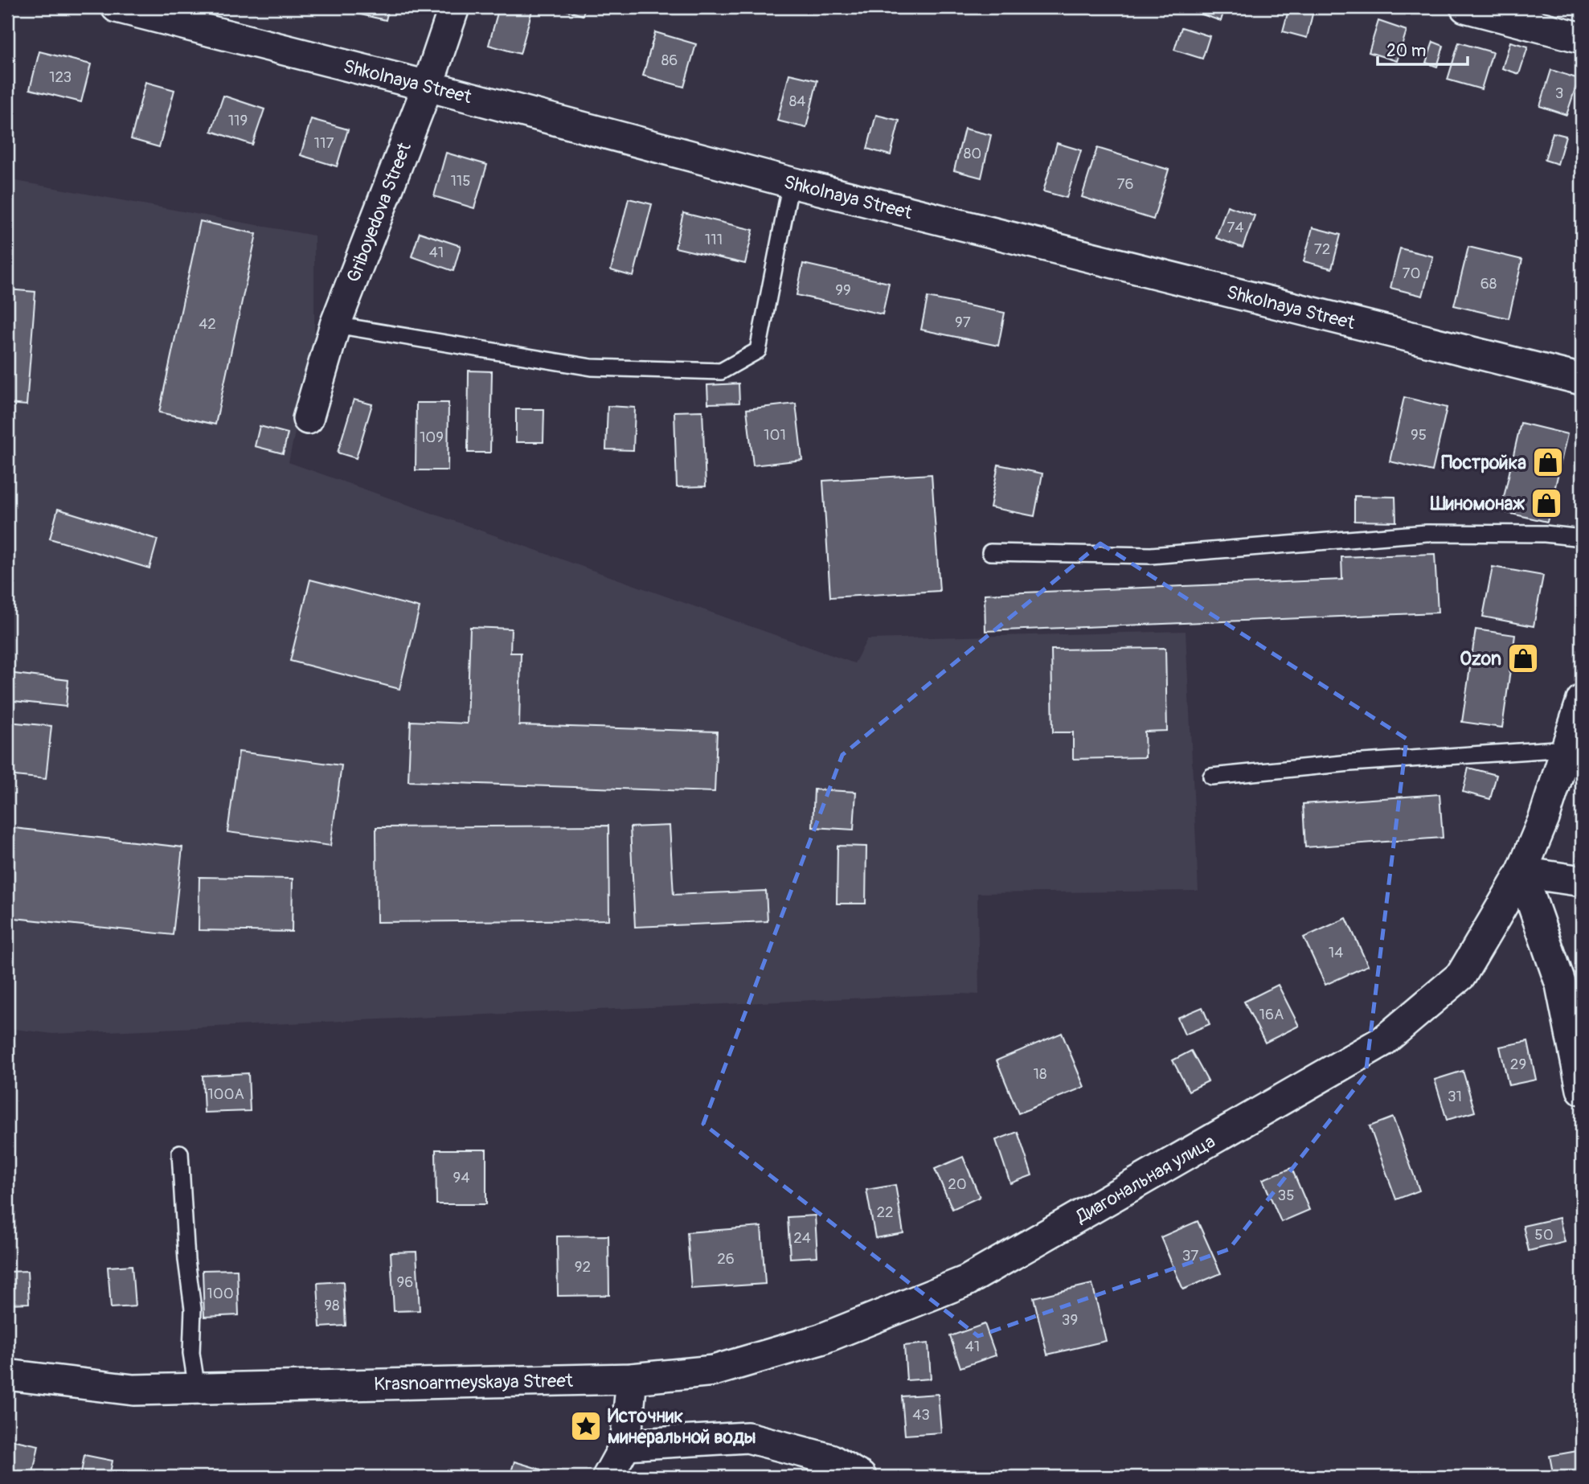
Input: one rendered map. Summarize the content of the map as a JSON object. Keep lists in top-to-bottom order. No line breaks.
{"streets":{"street":["Shkolnaya Street","Griboyedova Street","Диагональная улица","Krasnoarmeyskaya Street"]},"crossings":[["Shkolnaya Street","Griboyedova Street"],["Диагональная улица","Krasnoarmeyskaya Street"]],"places":{"shop":["Постройка","Шиномонаж","Ozon"],"place":["Источник минеральной воды"]},"house_numbers":["86","123","3","84","119","117","80","115","76","74","111","72","41","70","68","99","97","42","101","95","109","14","16А","29","18","100А","31","94","20","35","22","50","24","37","26","92","96","100","98","39","41","43"],"scale_bar":"20 m"}
